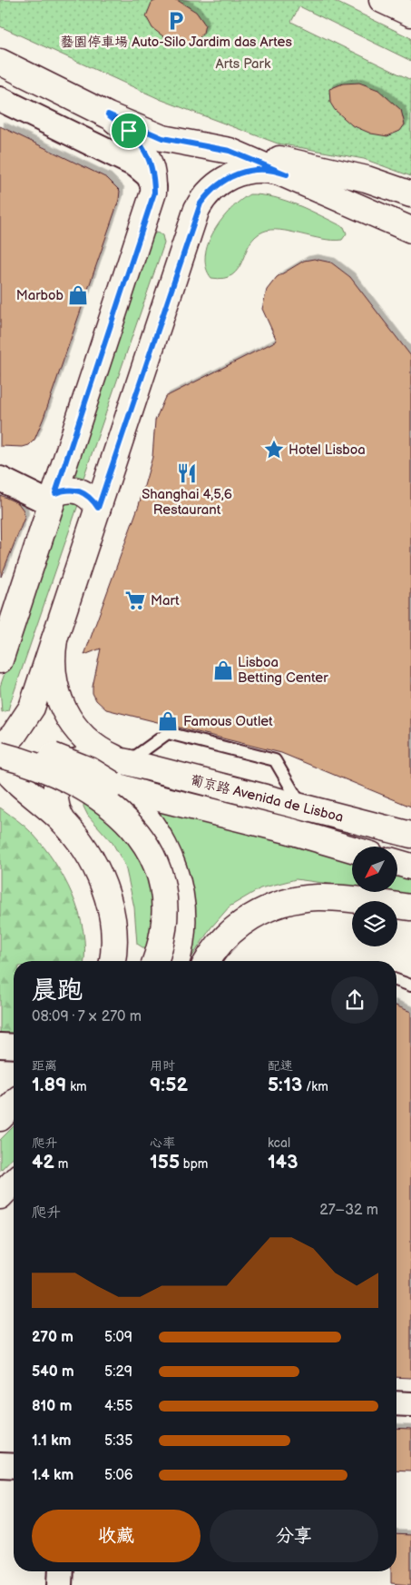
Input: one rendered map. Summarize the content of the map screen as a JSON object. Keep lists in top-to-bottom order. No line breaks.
{"streets":{"main road":["葡京路 Avenida de Lisboa"]},"parks":["Arts Park"],"places":{"parking":["藝園停車場 Auto-Silo Jardim das Artes"],"shop":["Marbob","Lisboa Betting Center","Famous Outlet"],"place":["Hotel Lisboa"],"restaurant":["Shanghai 4,5,6 Restaurant"],"supermarket":["Mart"]},"north":"bottom left","page":{"heading":["晨跑","08:09 · 7 × 270 m"],"stats":[["距离","1.89 km"],["用时","9:52"],["配速","5:13 /km"],["爬升","42 m"],["心率","155 bpm"],["kcal","143"]],"chart":["爬升","27–32 m"],"list":[{"name":"270 m","note":"5:09"},{"name":"540 m","note":"5:29"},{"name":"810 m","note":"4:55"},{"name":"1.1 km","note":"5:35"},{"name":"1.4 km","note":"5:06"}],"buttons":["收藏","分享"]}}
